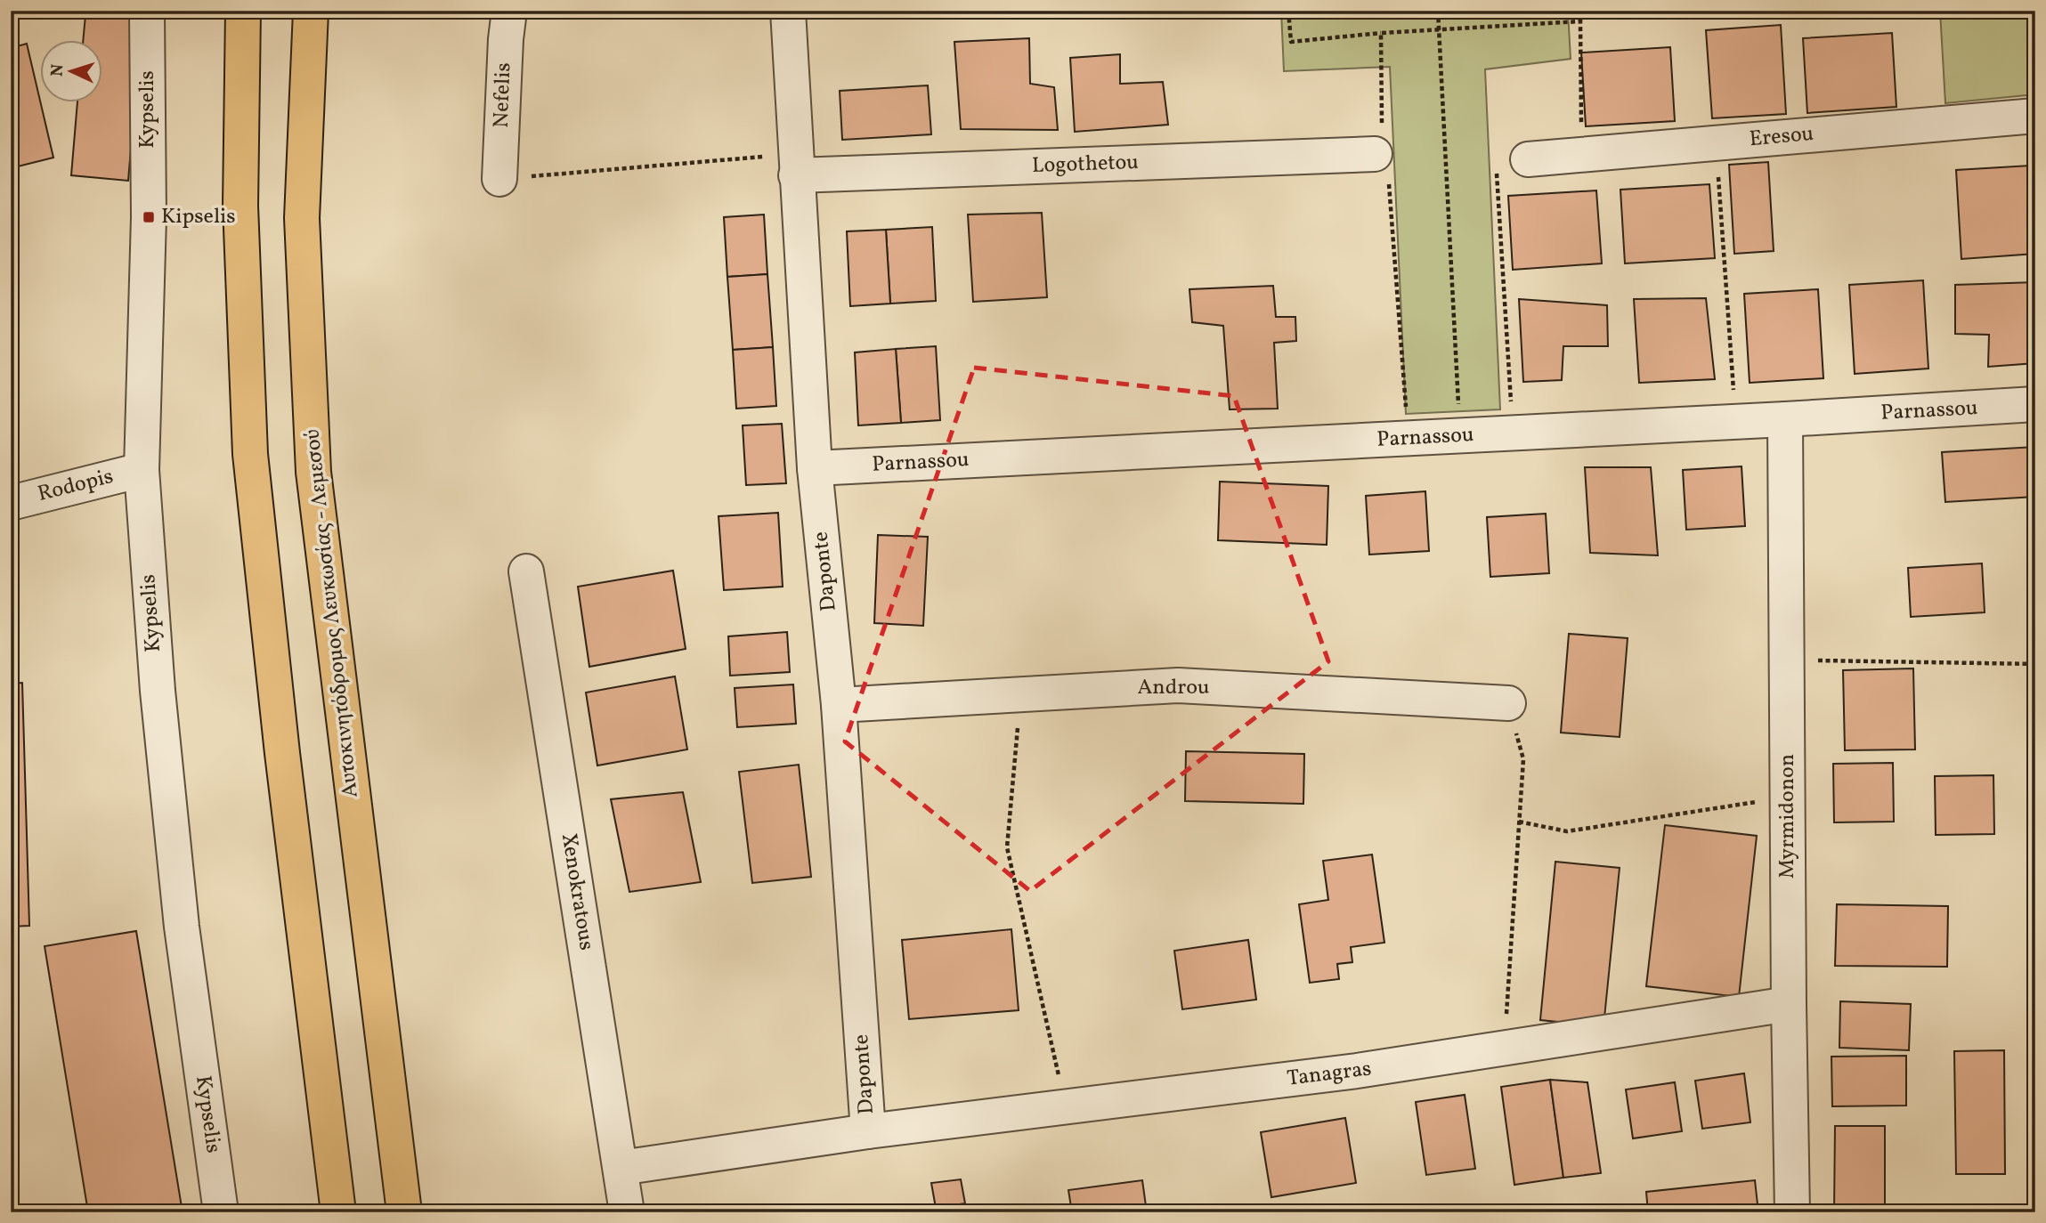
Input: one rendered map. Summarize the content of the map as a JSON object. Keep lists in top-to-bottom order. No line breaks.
{"streets":{"highway":["Αυτοκινητόδρομος Λευκωσίας - Λεμεσού"],"street":["Nefelis","Kypselis","Eresou","Logothetou","Parnassou","Rodopis","Daponte","Androu","Myrmidonon","Xenokratous","Tanagras"]},"crossings":[["Kypselis","Rodopis"],["Logothetou","Daponte"],["Parnassou","Daponte"],["Parnassou","Myrmidonon"],["Daponte","Androu"],["Daponte","Tanagras"],["Myrmidonon","Tanagras"],["Xenokratous","Tanagras"]],"places":{"transit":["Kipselis"]},"north":"left"}
